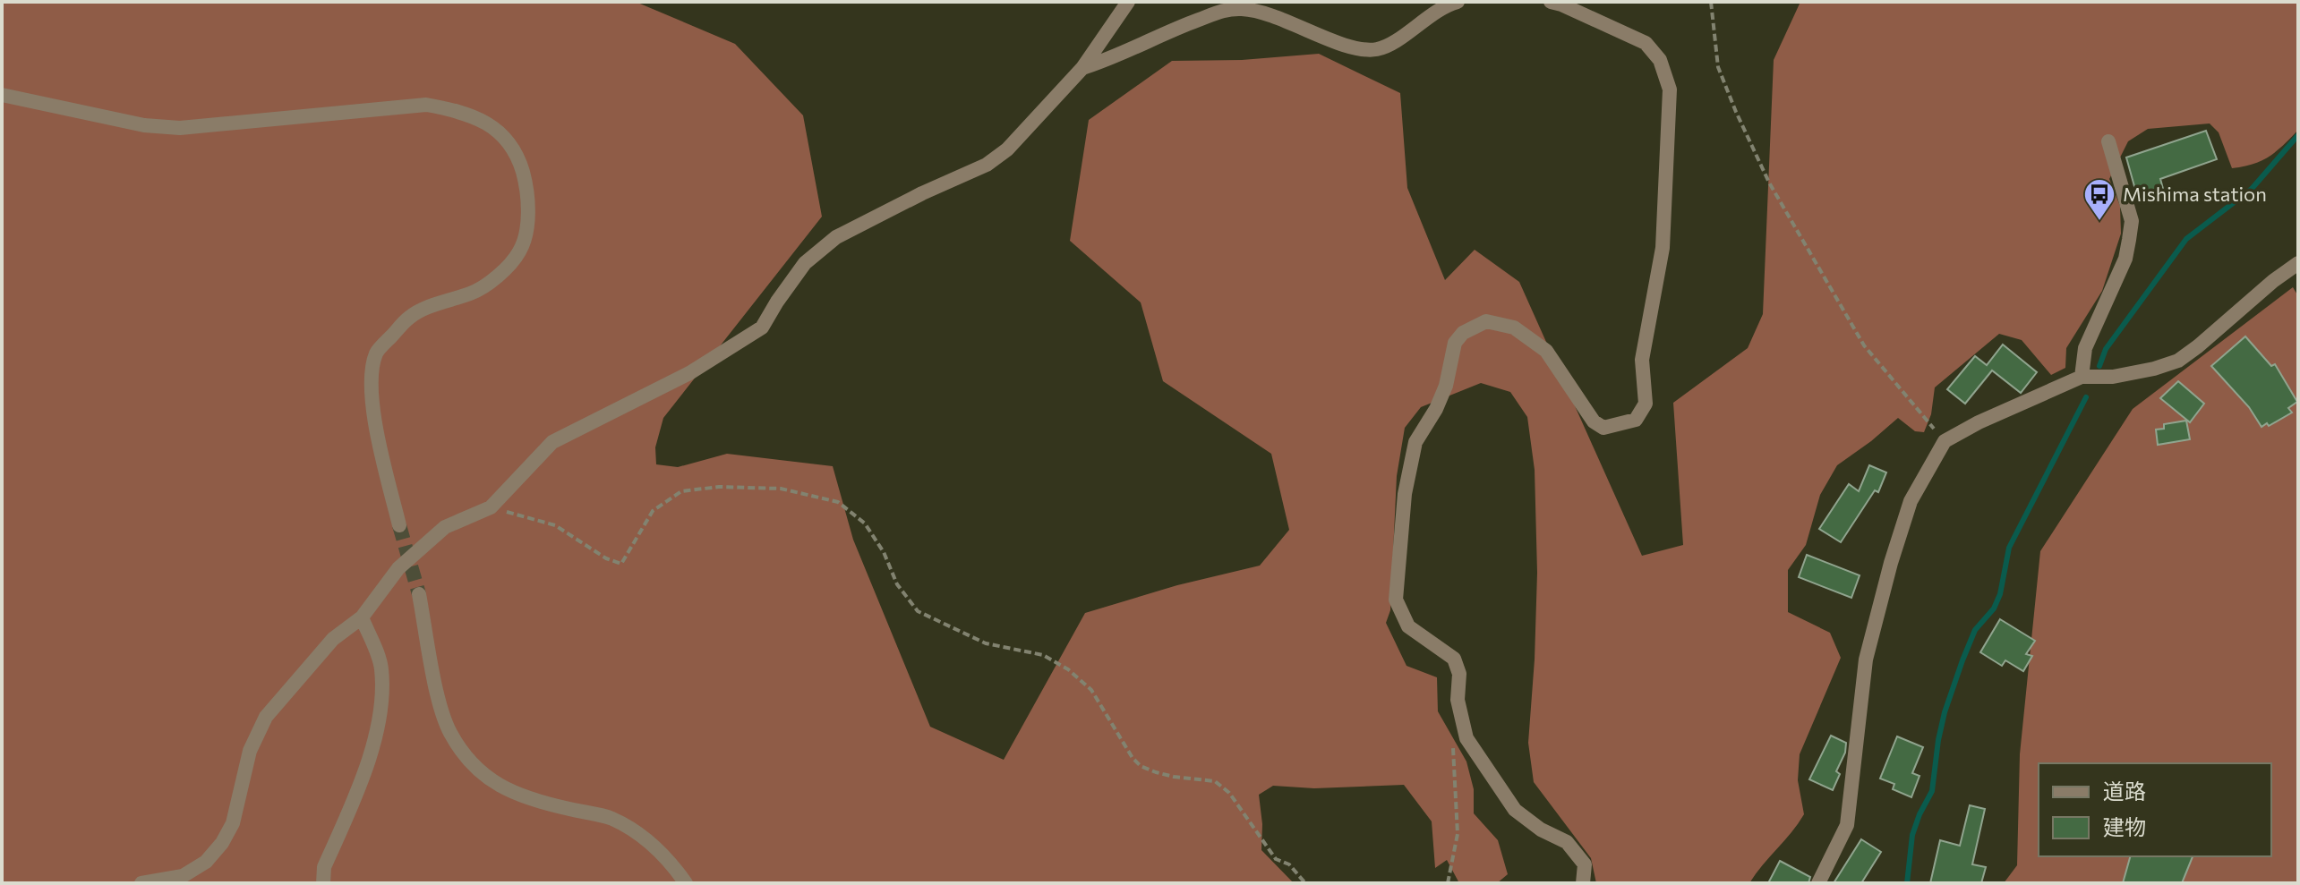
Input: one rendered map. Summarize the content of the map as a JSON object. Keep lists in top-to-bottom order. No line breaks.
{"places":{"bus stop":["Mishima station"]},"legend":["道路","建物"]}
